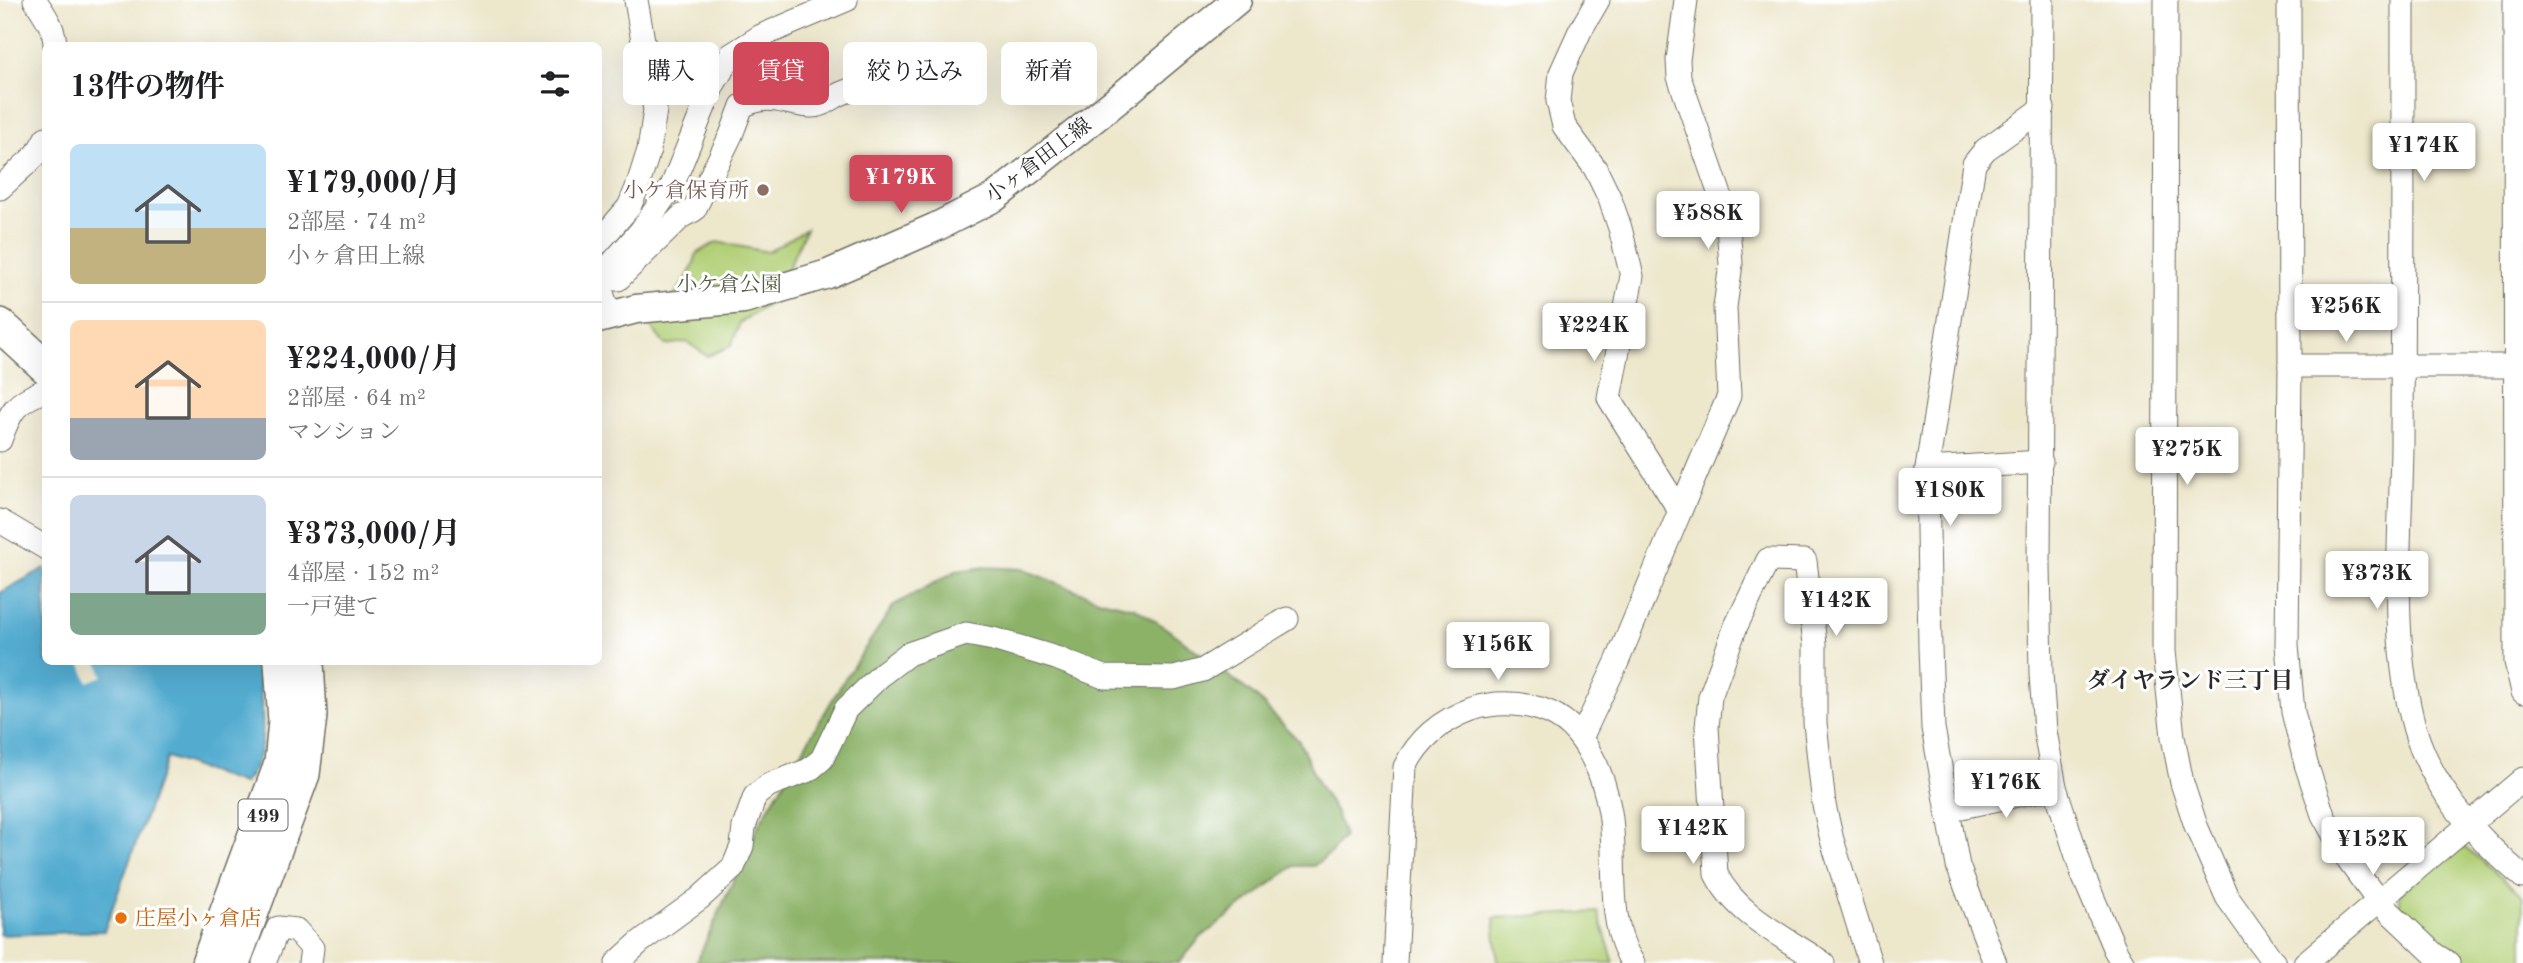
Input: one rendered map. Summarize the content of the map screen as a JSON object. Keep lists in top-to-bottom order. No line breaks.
{"streets":{"highway":["499"],"main road":["小ヶ倉田上線"]},"districts":["ダイヤランド三丁目"],"parks":["小ケ倉公園"],"places":["小ケ倉保育所","庄屋小ヶ倉店"],"page":{"chip":["購入","賃貸","絞り込み","新着"],"heading":"13件の物件","price":["¥174K","¥179K","¥588K","¥256K","¥224K","¥275K","¥180K","¥373K","¥142K","¥156K","¥176K","¥142K","¥152K"],"list":[{"name":"¥179,000/月","note":"2部屋 · 74 m² · 小ヶ倉田上線"},{"name":"¥224,000/月","note":"2部屋 · 64 m² · マンション"},{"name":"¥373,000/月","note":"4部屋 · 152 m² · 一戸建て"}]}}
